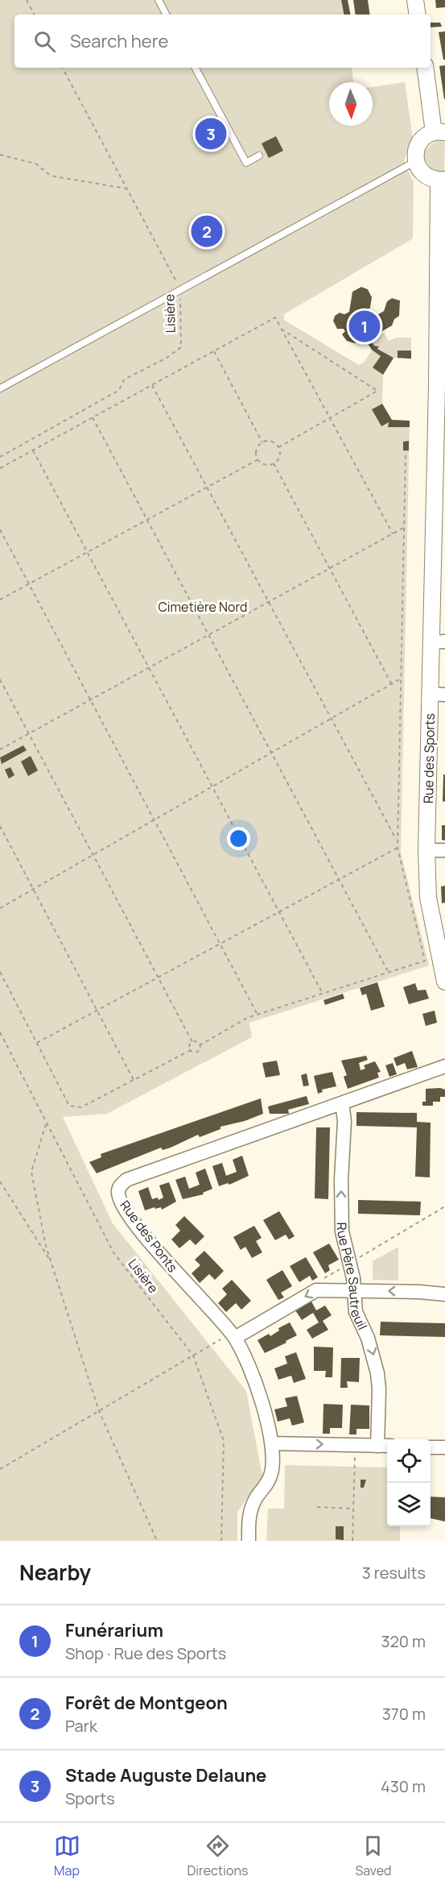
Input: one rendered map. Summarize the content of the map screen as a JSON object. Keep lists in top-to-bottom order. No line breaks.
{"streets":{"street":["Rue des Sports","Rue des Ponts","Rue Père Sautreuil"],"path":["Lisière"]},"crossings":[["Rue des Ponts","Rue Père Sautreuil"]],"parks":["Cimetière Nord"],"north":"bottom","page":{"search":"Search here","pins":["3","2","1"],"heading":["Nearby","3 results"],"list":[{"mark":"1","name":"Funérarium","note":"Shop · Rue des Sports","value":"320 m"},{"mark":"2","name":"Forêt de Montgeon","note":"Park","value":"370 m"},{"mark":"3","name":"Stade Auguste Delaune","note":"Sports","value":"430 m"}],"nav":["Map","Directions","Saved"]}}
